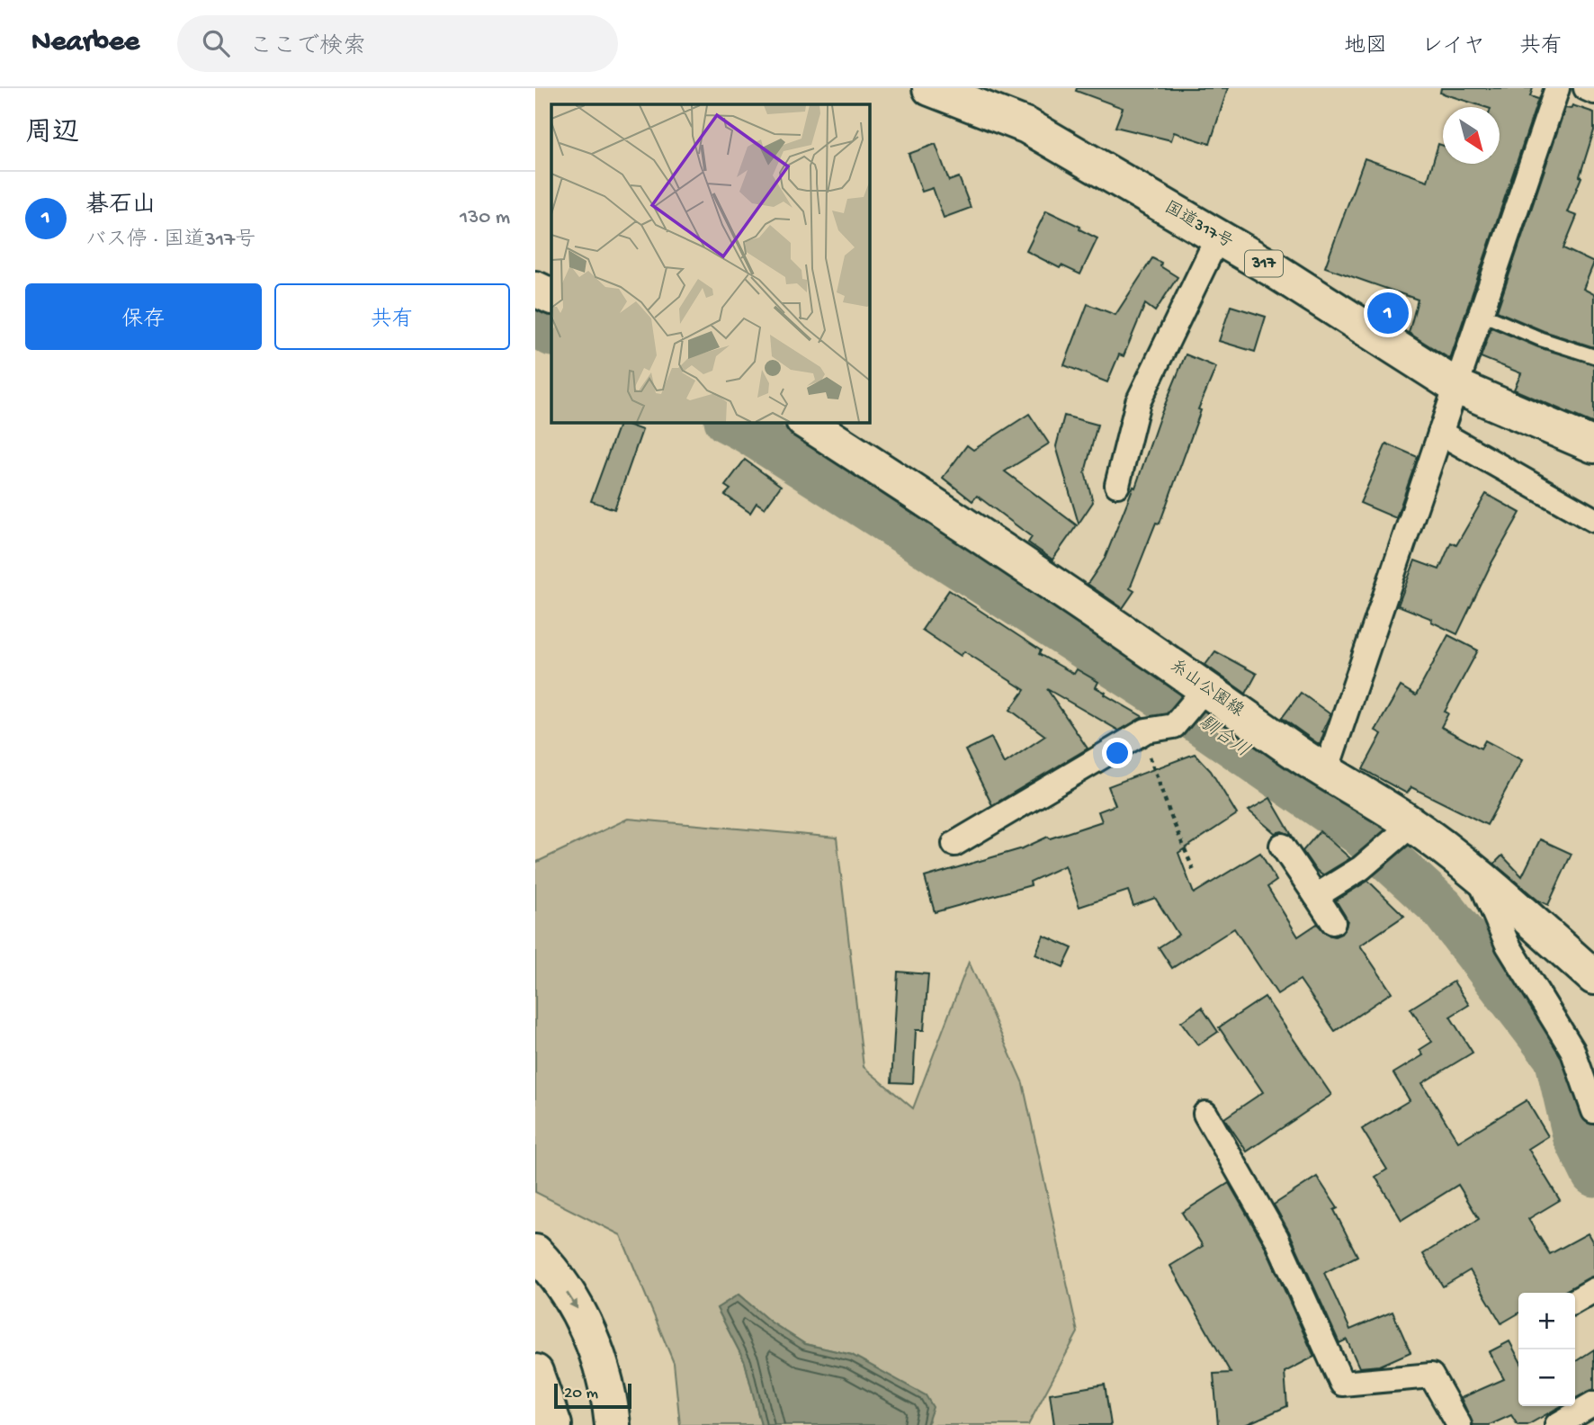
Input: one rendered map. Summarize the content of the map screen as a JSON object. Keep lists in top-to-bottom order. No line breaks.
{"streets":{"main road":["国道317号","317","糸山公園線"]},"water":["馴合川"],"scale_bar":"20 m","north":"bottom right","page":{"header":"Nearbee","search":"ここで検索","nav":["地図","レイヤ","共有"],"heading":"周辺","list":[{"mark":"1","name":"碁石山","note":"バス停 · 国道317号","value":"130 m"}],"buttons":["保存","共有"],"pins":"1","map_buttons":["+","−"],"scale":"20 m"}}
